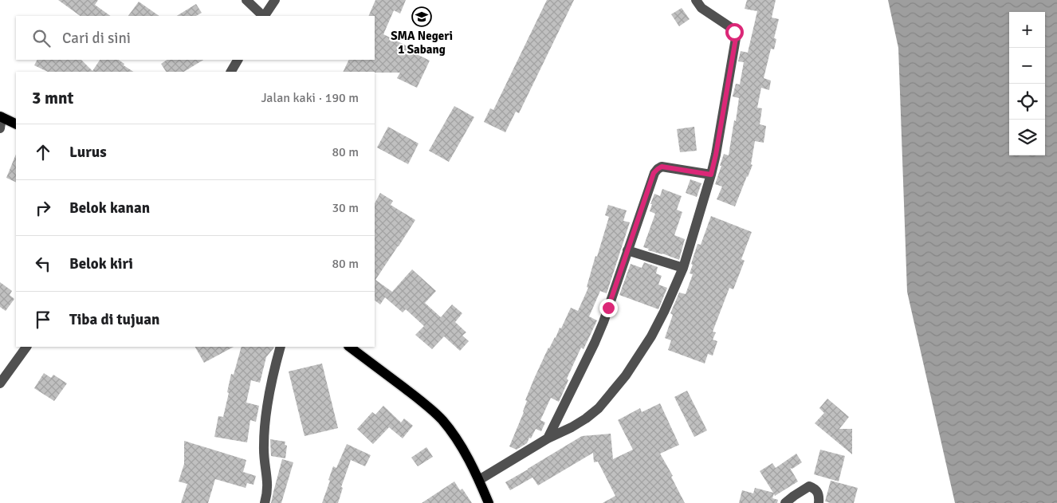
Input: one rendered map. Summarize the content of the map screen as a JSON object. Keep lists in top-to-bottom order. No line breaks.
{"places":{"school or university":["SMA Negeri 1 Sabang"]},"page":{"map_buttons":["+","−"],"search":"Cari di sini","heading":["3 mnt","Jalan kaki · 190 m"],"list":[["Lurus","80 m"],["Belok kanan","30 m"],["Belok kiri","80 m"],"Tiba di tujuan"]}}
